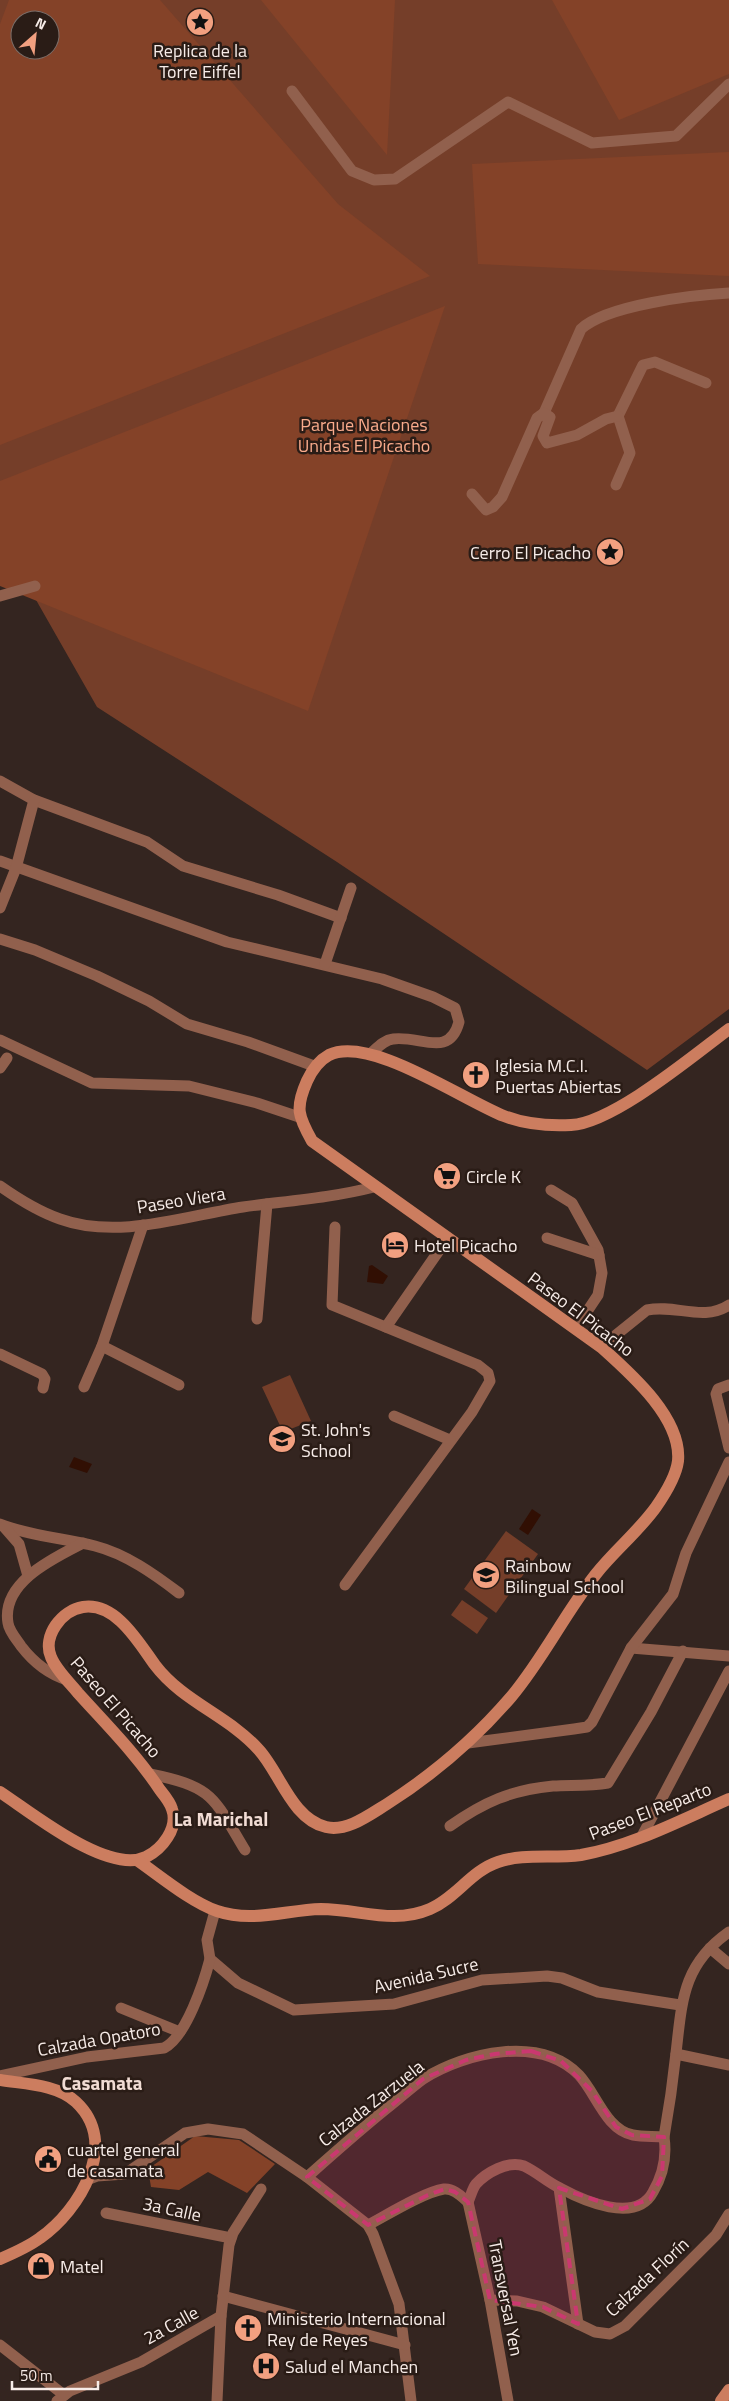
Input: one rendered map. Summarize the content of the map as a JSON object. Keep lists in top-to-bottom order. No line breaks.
{"streets":{"street":["Paseo Viera","Paseo El Picacho","Paseo El Reparto","Avenida Sucre","Calzada Opatoro","Calzada Zarzuela","3a Calle","Calzada Florín","Transversal Yen","2a Calle"]},"crossings":[["Paseo Viera","Paseo El Picacho"],["Paseo El Picacho","Paseo El Reparto"],["Avenida Sucre","Calzada Opatoro"],["Calzada Florín","Transversal Yen"]],"districts":["La Marichal","Casamata"],"parks":["Parque Naciones Unidas El Picacho"],"places":{"place":["Replica de la Torre Eiffel","Cerro El Picacho"],"church":["Iglesia M.C.I. Puertas Abiertas","Ministerio Internacional Rey de Reyes"],"supermarket":["Circle K"],"hotel":["Hotel Picacho"],"school or university":["St. John's School","Rainbow Bilingual School"],"public building":["cuartel general de casamata"],"shop":["Matel"],"hospital":["Salud el Manchen"]},"scale_bar":"50 m","north":"top right"}
